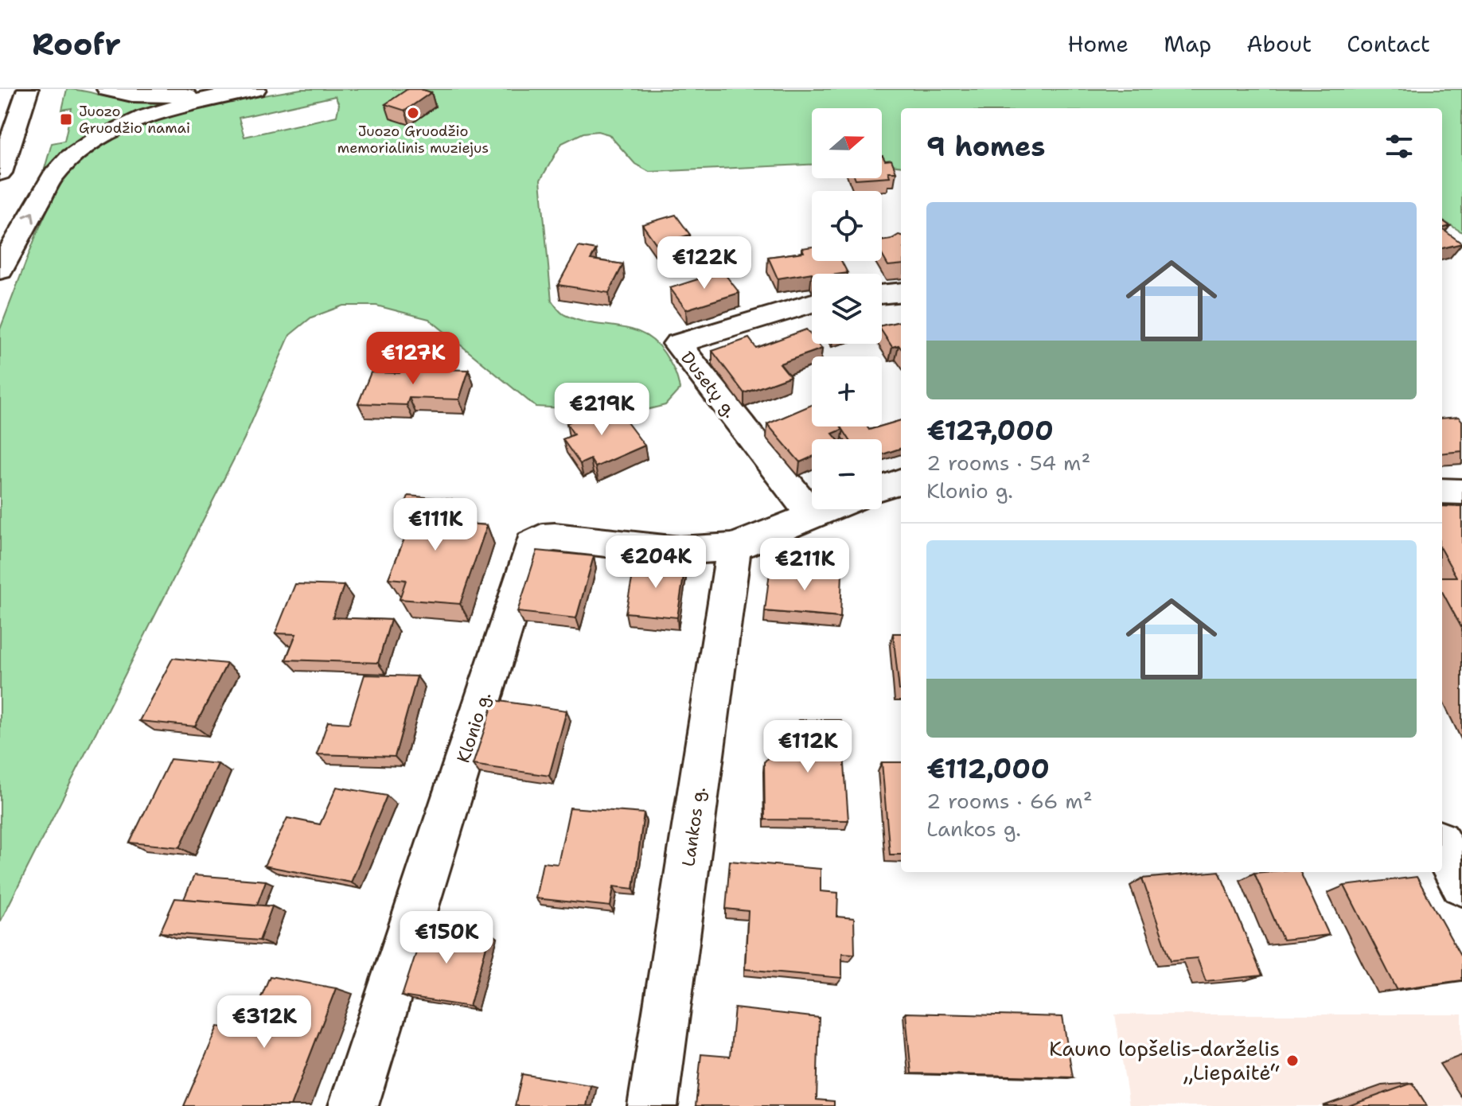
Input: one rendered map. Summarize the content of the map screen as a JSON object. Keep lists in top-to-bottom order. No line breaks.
{"streets":{"street":["Dusetų g.","Klonio g.","Lankos g."]},"crossings":[["Klonio g.","Lankos g."]],"places":{"other":["Juozo Gruodžio memorialinis muziejus","Kauno lopšelis-darželis „Liepaitė“"],"transit":["Juozo Gruodžio namai"]},"north":"right","page":{"header":"Roofr","nav":["Home","Map","About","Contact"],"map_buttons":["+","−"],"heading":"9 homes","list":[{"name":"€127,000","note":"2 rooms · 54 m² · Klonio g."},{"name":"€112,000","note":"2 rooms · 66 m² · Lankos g."}],"price":["€122K","€127K","€219K","€111K","€204K","€211K","€112K","€150K","€312K"]}}
